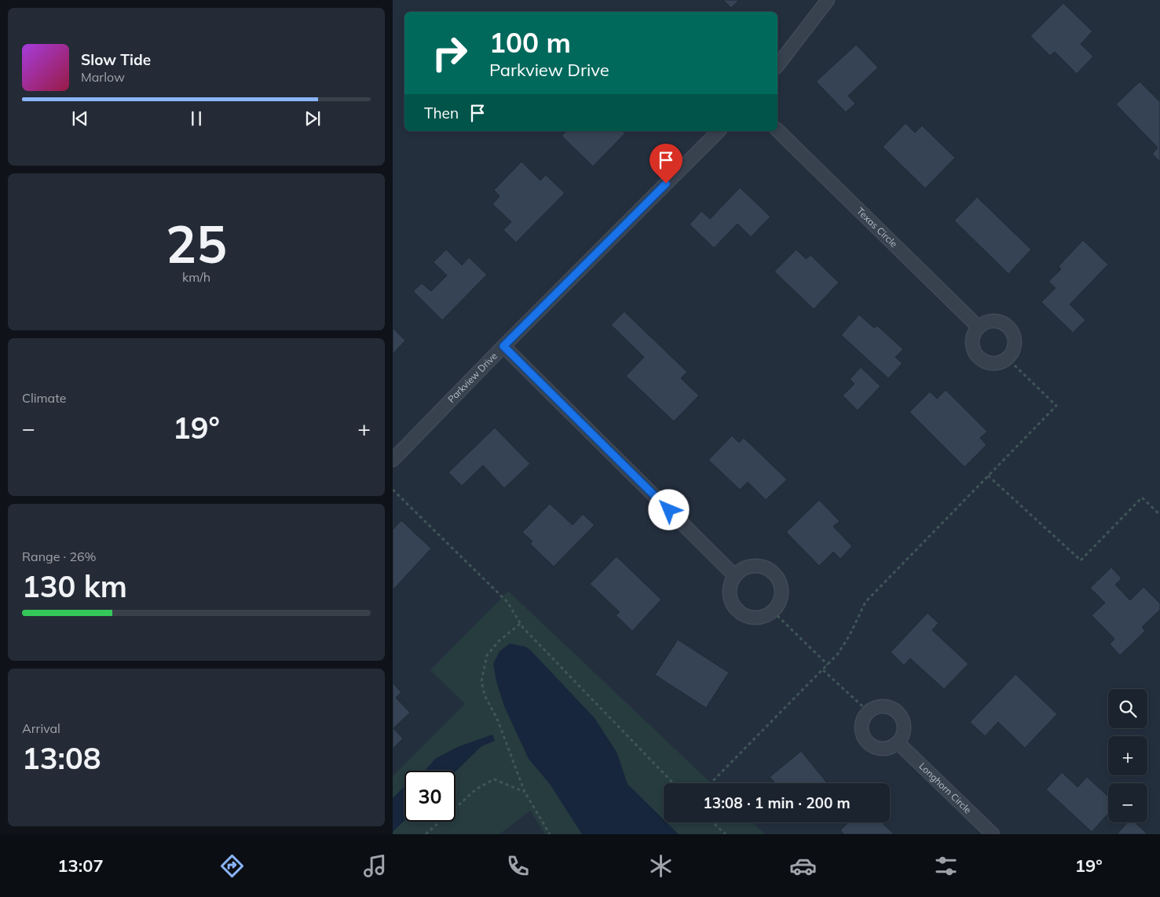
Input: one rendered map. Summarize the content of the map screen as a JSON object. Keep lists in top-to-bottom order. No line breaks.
{"streets":{"street":["Texas Circle","Parkview Drive","Longhorn Circle"]},"page":{"turn":["100 m","Parkview Drive"],"song":["Slow Tide","Marlow"],"then":"Then","tile":[["25","km/h"],"Climate",["Range · 26%","130 km"],["Arrival","13:08"]],"heat":["−","19°","+"],"map_buttons":["+","−"],"limit":"30","trip":"13:08 · 1 min · 200 m","tabs":["13:07","19°"]}}
